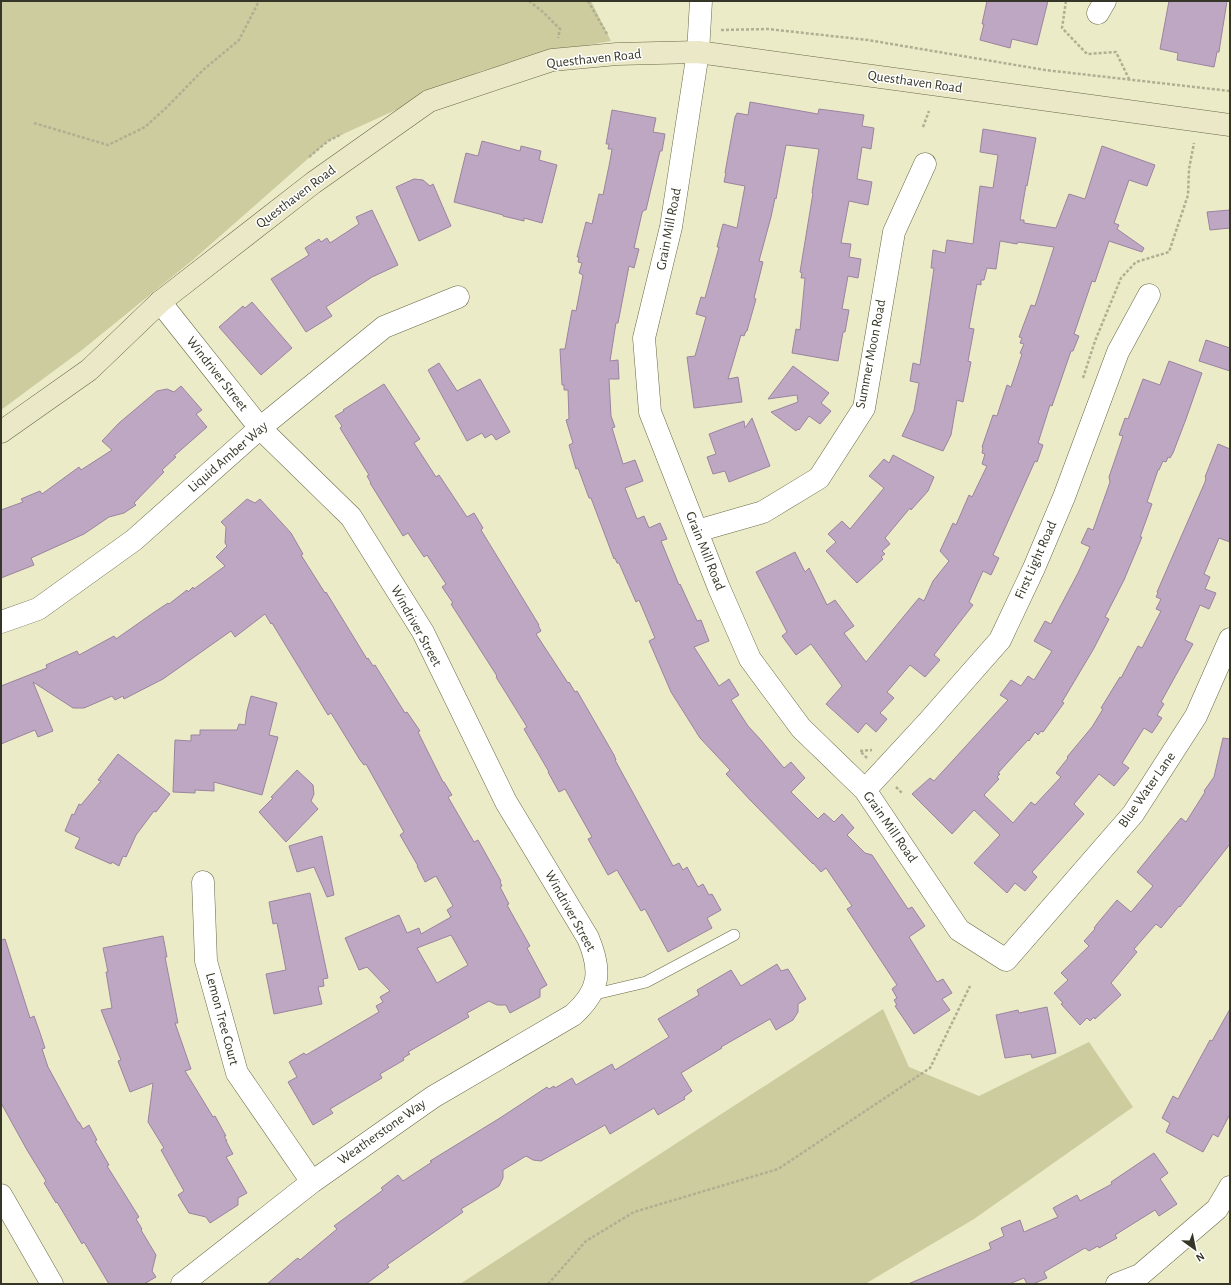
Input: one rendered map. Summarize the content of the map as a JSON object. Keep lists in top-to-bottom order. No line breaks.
{"streets":{"street":["Questhaven Road","Grain Mill Road","Summer Moon Road","Windriver Street","Liquid Amber Way","First Light Road","Blue Water Lane","Lemon Tree Court","Weatherstone Way"]},"crossings":[["Questhaven Road","Grain Mill Road"],["Questhaven Road","Windriver Street"],["Grain Mill Road","Summer Moon Road"],["Grain Mill Road","First Light Road"],["Grain Mill Road","Blue Water Lane"],["Windriver Street","Liquid Amber Way"],["Windriver Street","Weatherstone Way"],["Lemon Tree Court","Weatherstone Way"]],"north":"bottom right"}
